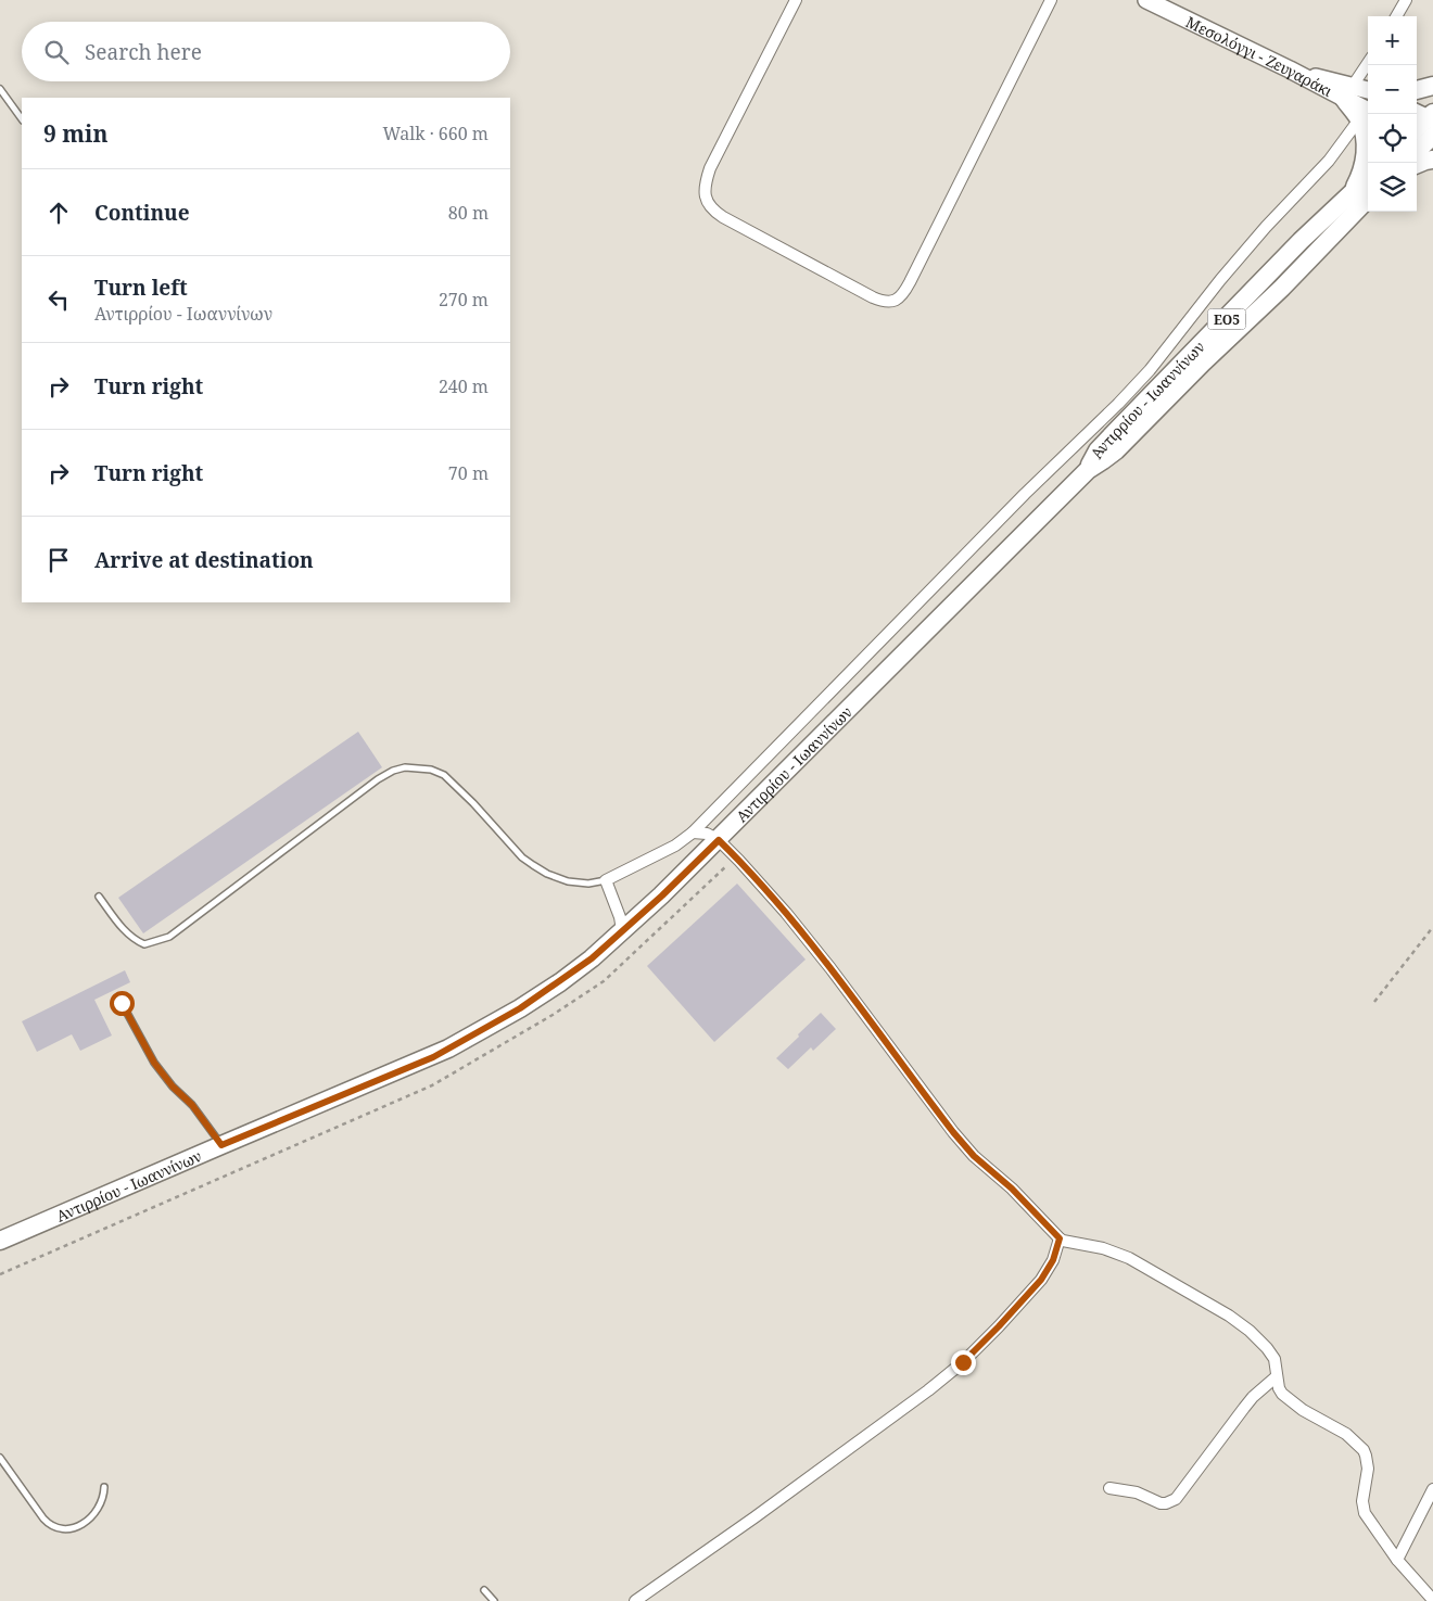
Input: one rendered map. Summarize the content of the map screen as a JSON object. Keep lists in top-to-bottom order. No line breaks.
{"streets":{"main road":["Μεσολόγγι - Ζευγαράκι","ΕΟ5","Αντιρρίου - Ιωαννίνων"]},"page":{"map_buttons":["+","−"],"search":"Search here","heading":["9 min","Walk · 660 m"],"list":[["Continue","80 m"],["Turn left","Αντιρρίου - Ιωαννίνων","270 m"],["Turn right","240 m"],["Turn right","70 m"],"Arrive at destination"]}}
